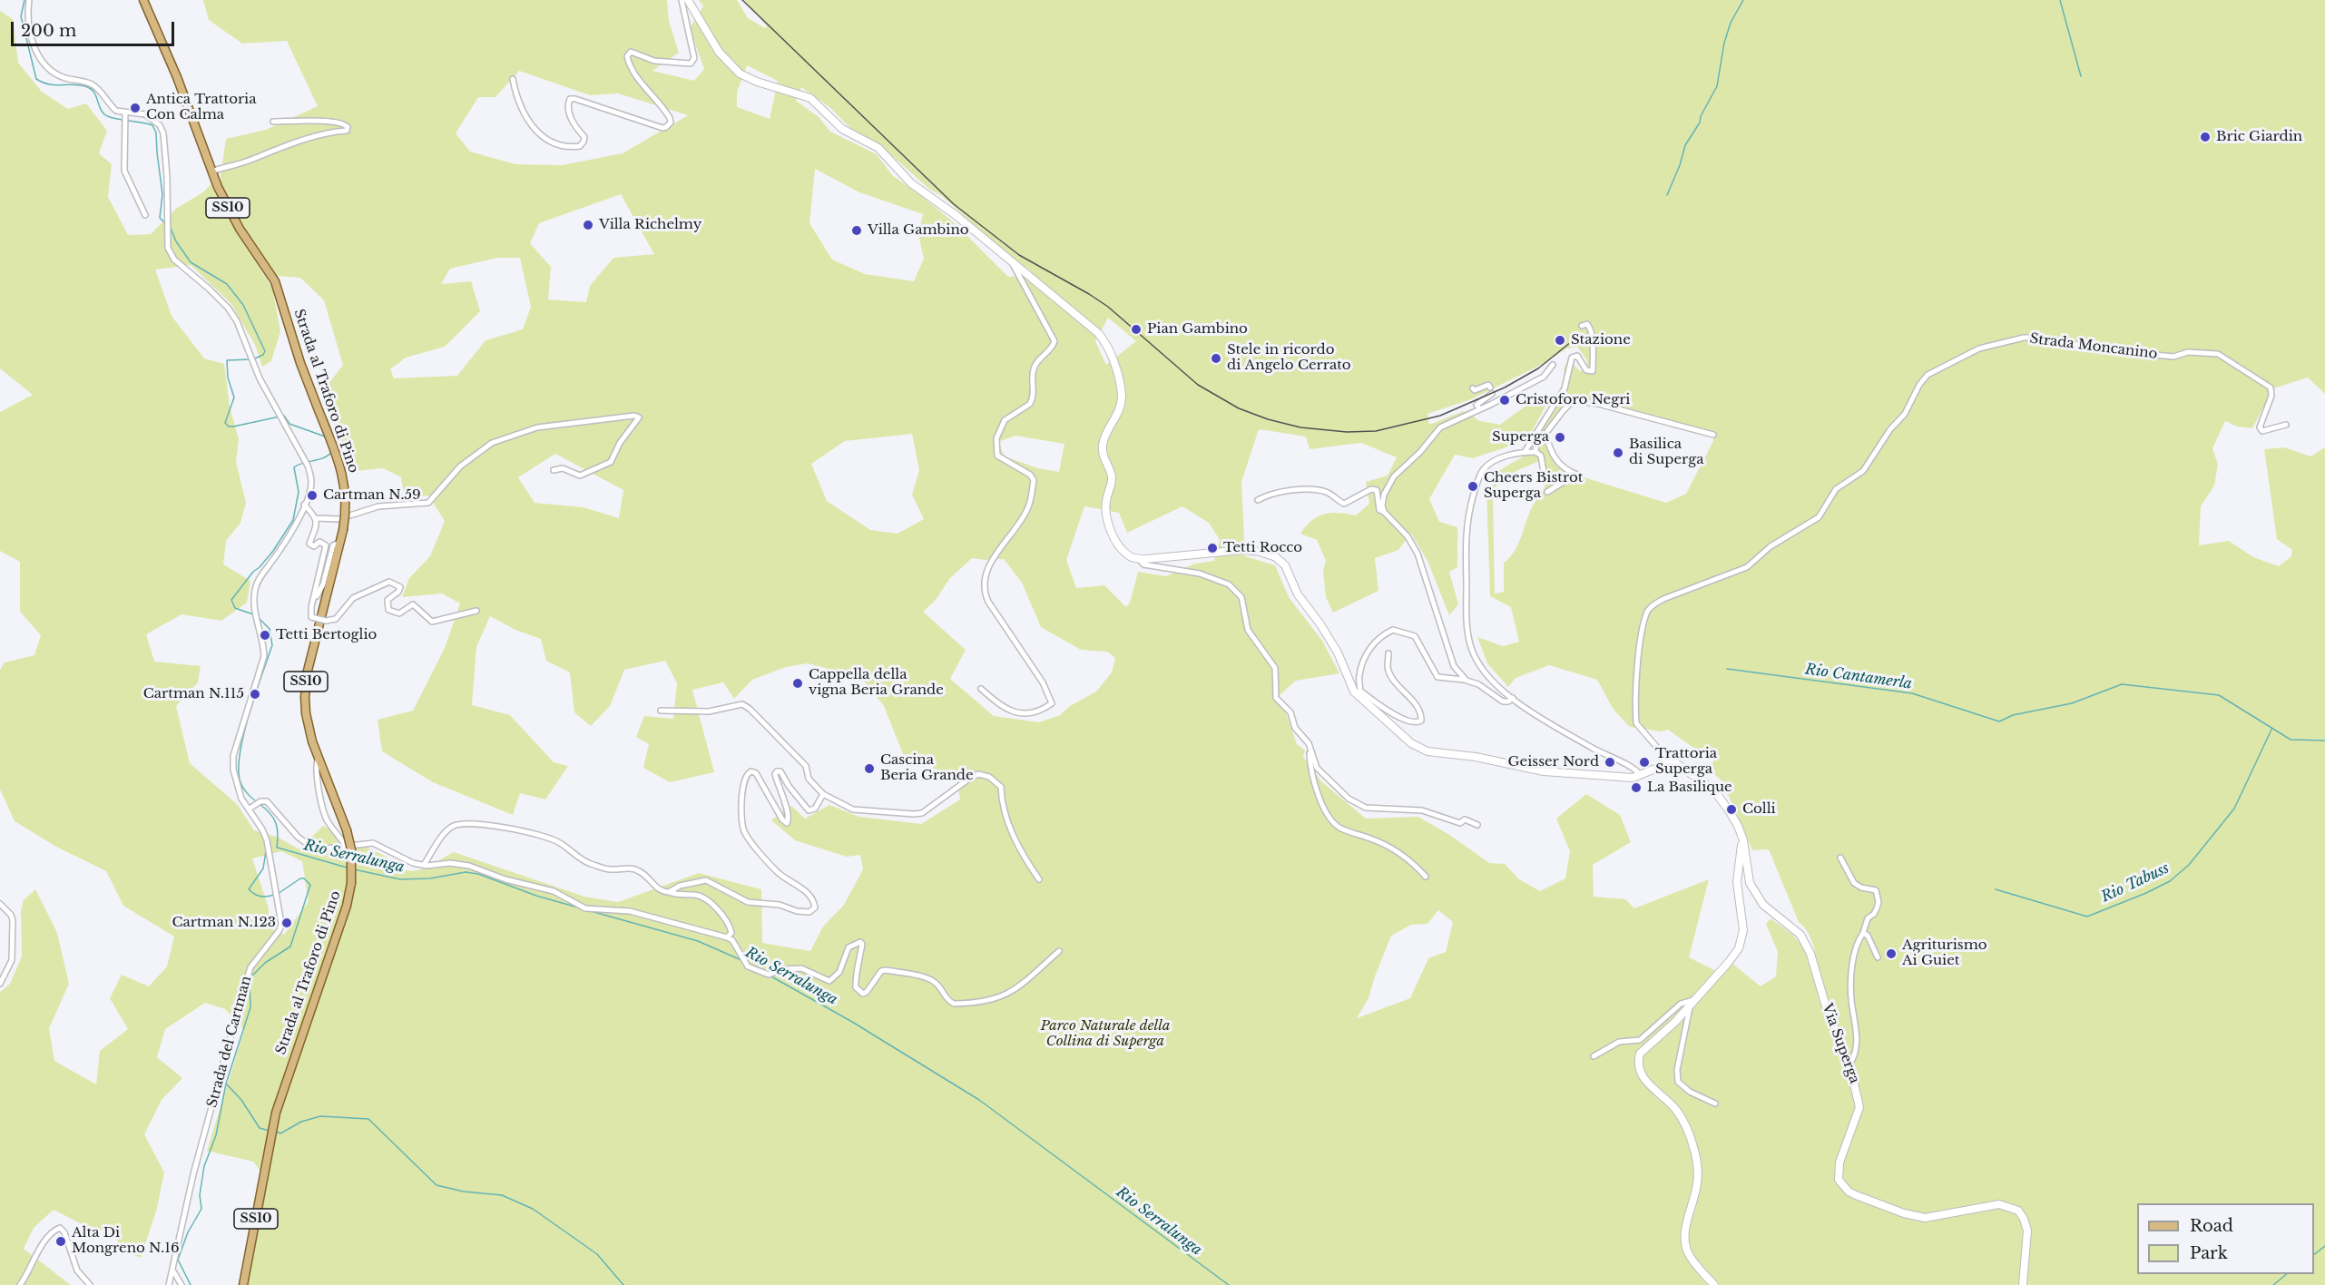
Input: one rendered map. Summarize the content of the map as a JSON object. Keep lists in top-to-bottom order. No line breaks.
{"streets":{"main road":["SS10","Strada al Traforo di Pino"],"street":["Strada Moncanino","Strada del Cartman","Via Superga"]},"crossings":[["Strada Moncanino","Via Superga"]],"water":["Rio Cantamerla","Rio Serralunga","Rio Tabuss"],"parks":["Parco Naturale della Collina di Superga"],"places":["Antica Trattoria Con Calma","Bric Giardin","Villa Richelmy","Villa Gambino","Pian Gambino","Stazione","Stele in ricordo di Angelo Cerrato","Cristoforo Negri","Superga","Basilica di Superga","Cheers Bistrot Superga","Cartman N.59","Tetti Rocco","Tetti Bertoglio","Cappella della vigna Beria Grande","Cartman N.115","Geisser Nord","Trattoria Superga","Cascina Beria Grande","La Basilique","Colli","Cartman N.123","Agriturismo Ai Guiet","Alta Di Mongreno N.16"],"legend":["Road","Park"],"scale_bar":"200 m"}
